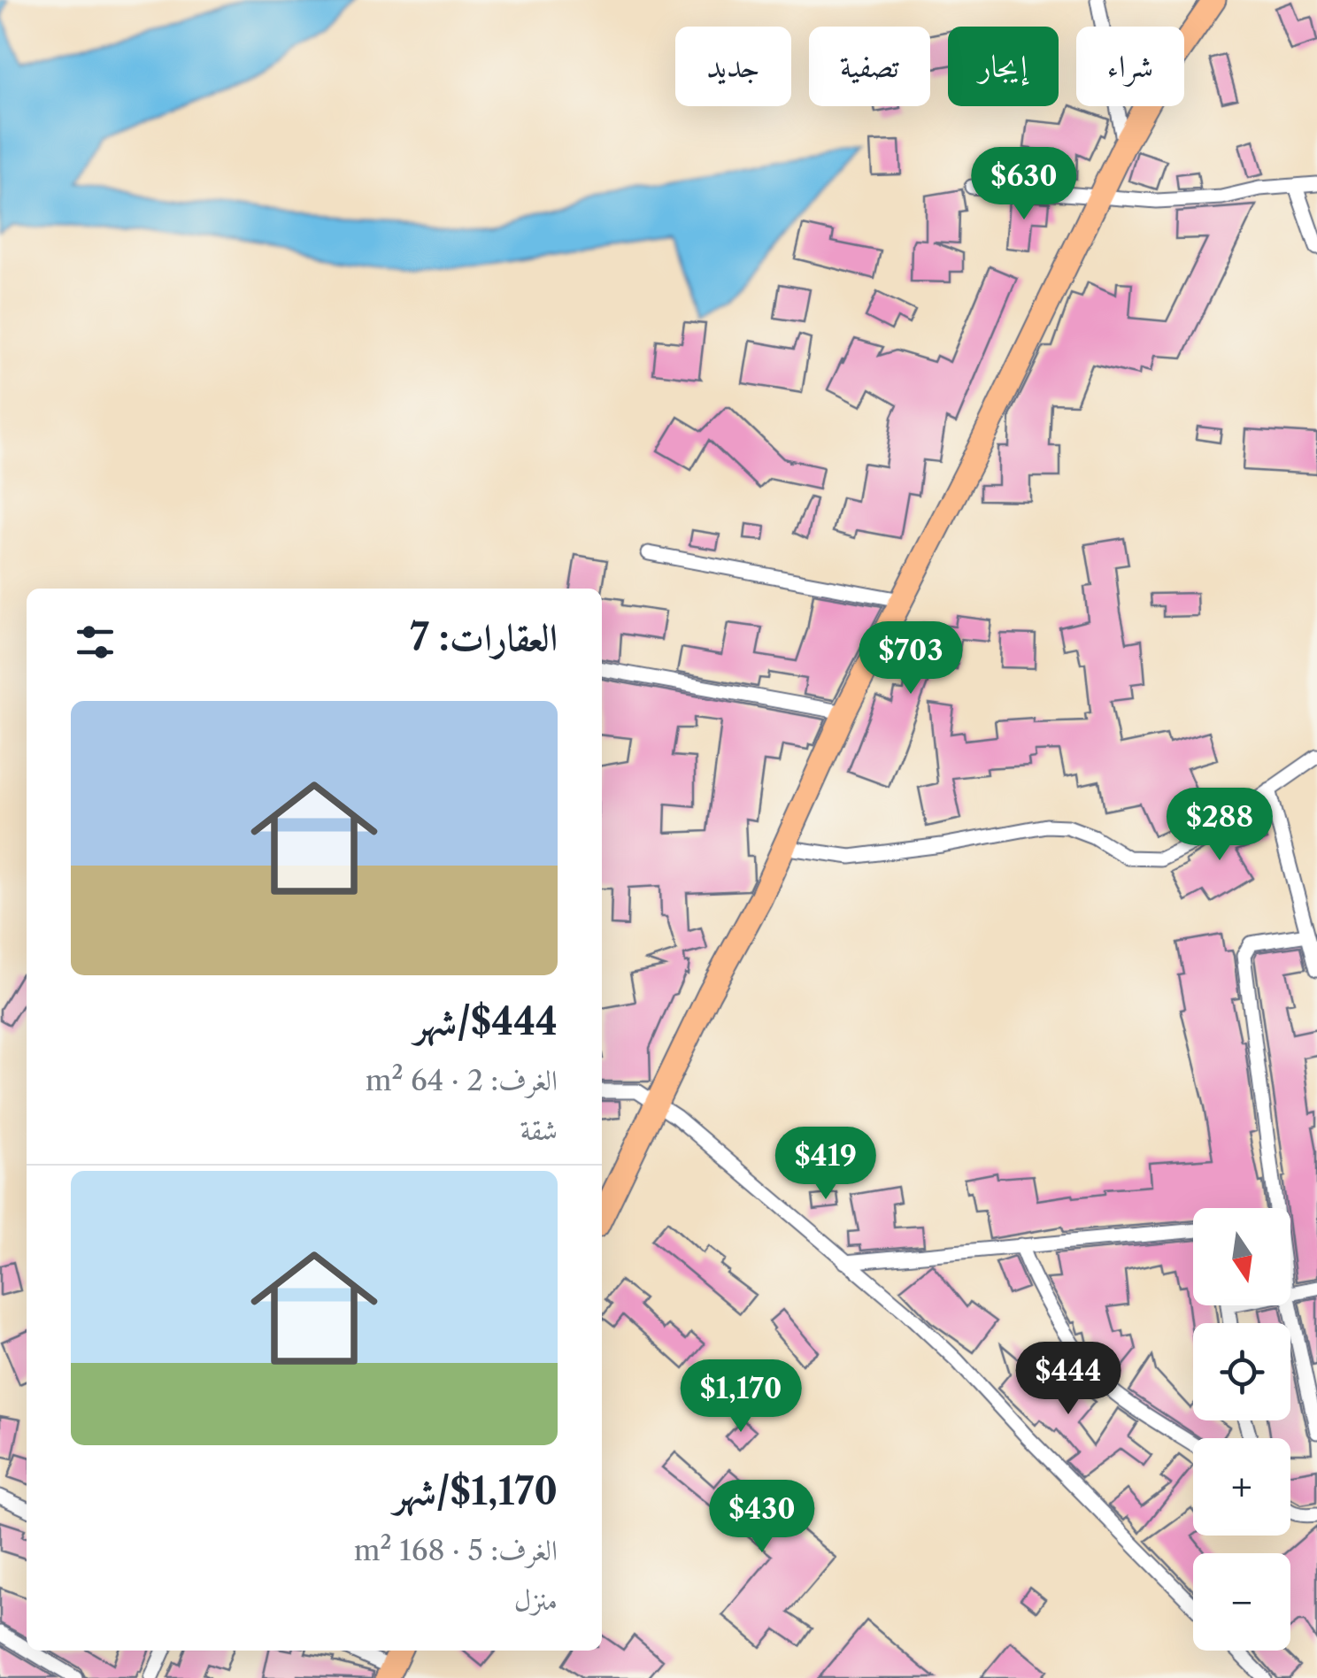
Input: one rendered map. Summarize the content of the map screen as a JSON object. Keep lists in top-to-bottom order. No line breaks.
{"north":"bottom","page":{"chip":["شراء","إيجار","تصفية","جديد"],"price":["$630","$703","$288","$419","$444","$1,170","$430"],"heading":"العقارات: 7","list":[{"name":"$444/شهر","note":"الغرف: 2 · 64 m² · شقة"},{"name":"$1,170/شهر","note":"الغرف: 5 · 168 m² · منزل"}],"map_buttons":["+","−"]}}
